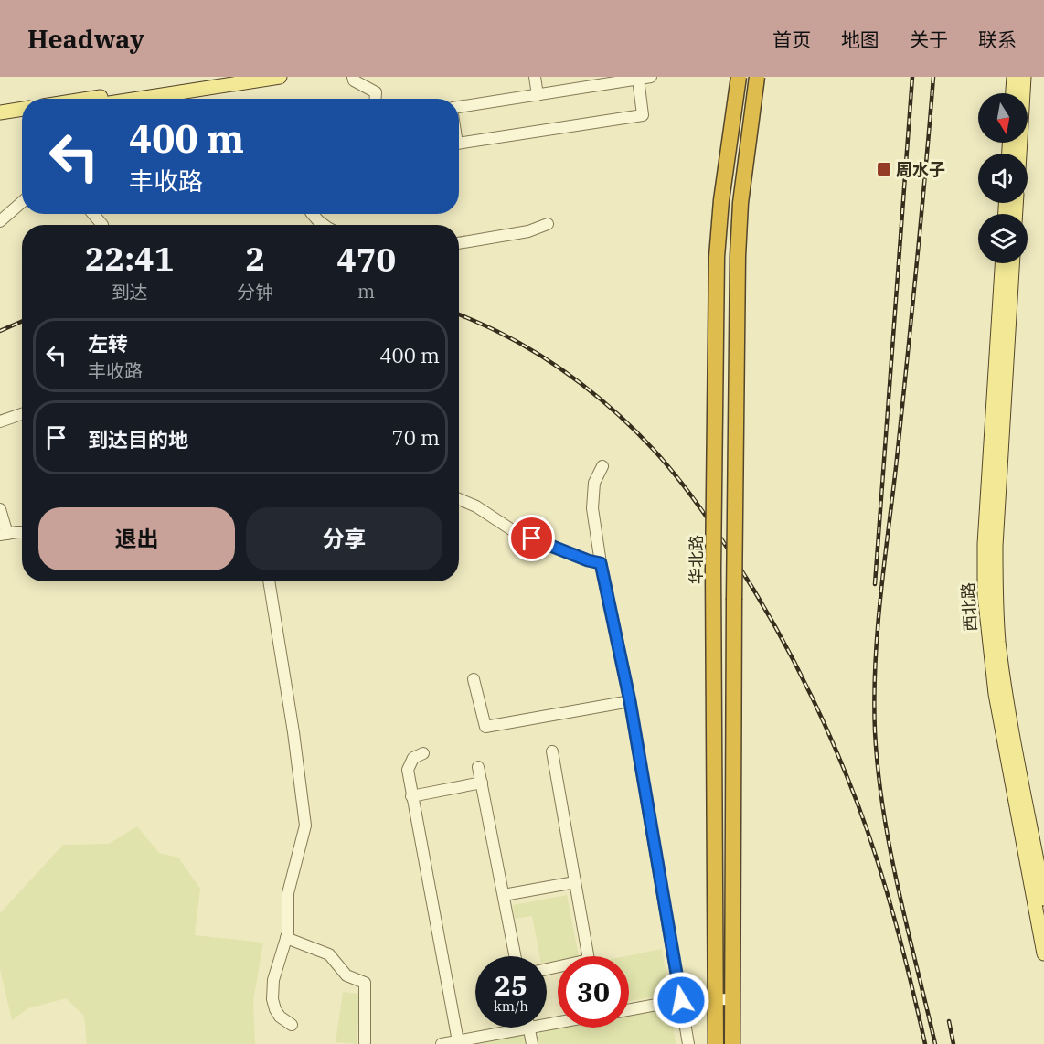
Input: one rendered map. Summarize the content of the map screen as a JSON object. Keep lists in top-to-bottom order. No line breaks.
{"streets":{"highway":["华北路"],"main road":["西北路"]},"places":{"transit":["周水子"]},"north":"bottom","page":{"header":"Headway","nav":["首页","地图","关于","联系"],"turn":["400 m","丰收路"],"eta":["22:41","到达","2","分钟","470","m"],"list":[{"name":"左转","note":"丰收路","value":"400 m"},{"name":"到达目的地","value":"70 m"}],"buttons":["退出","分享"],"speed":"25 km/h","limit":"30"}}
